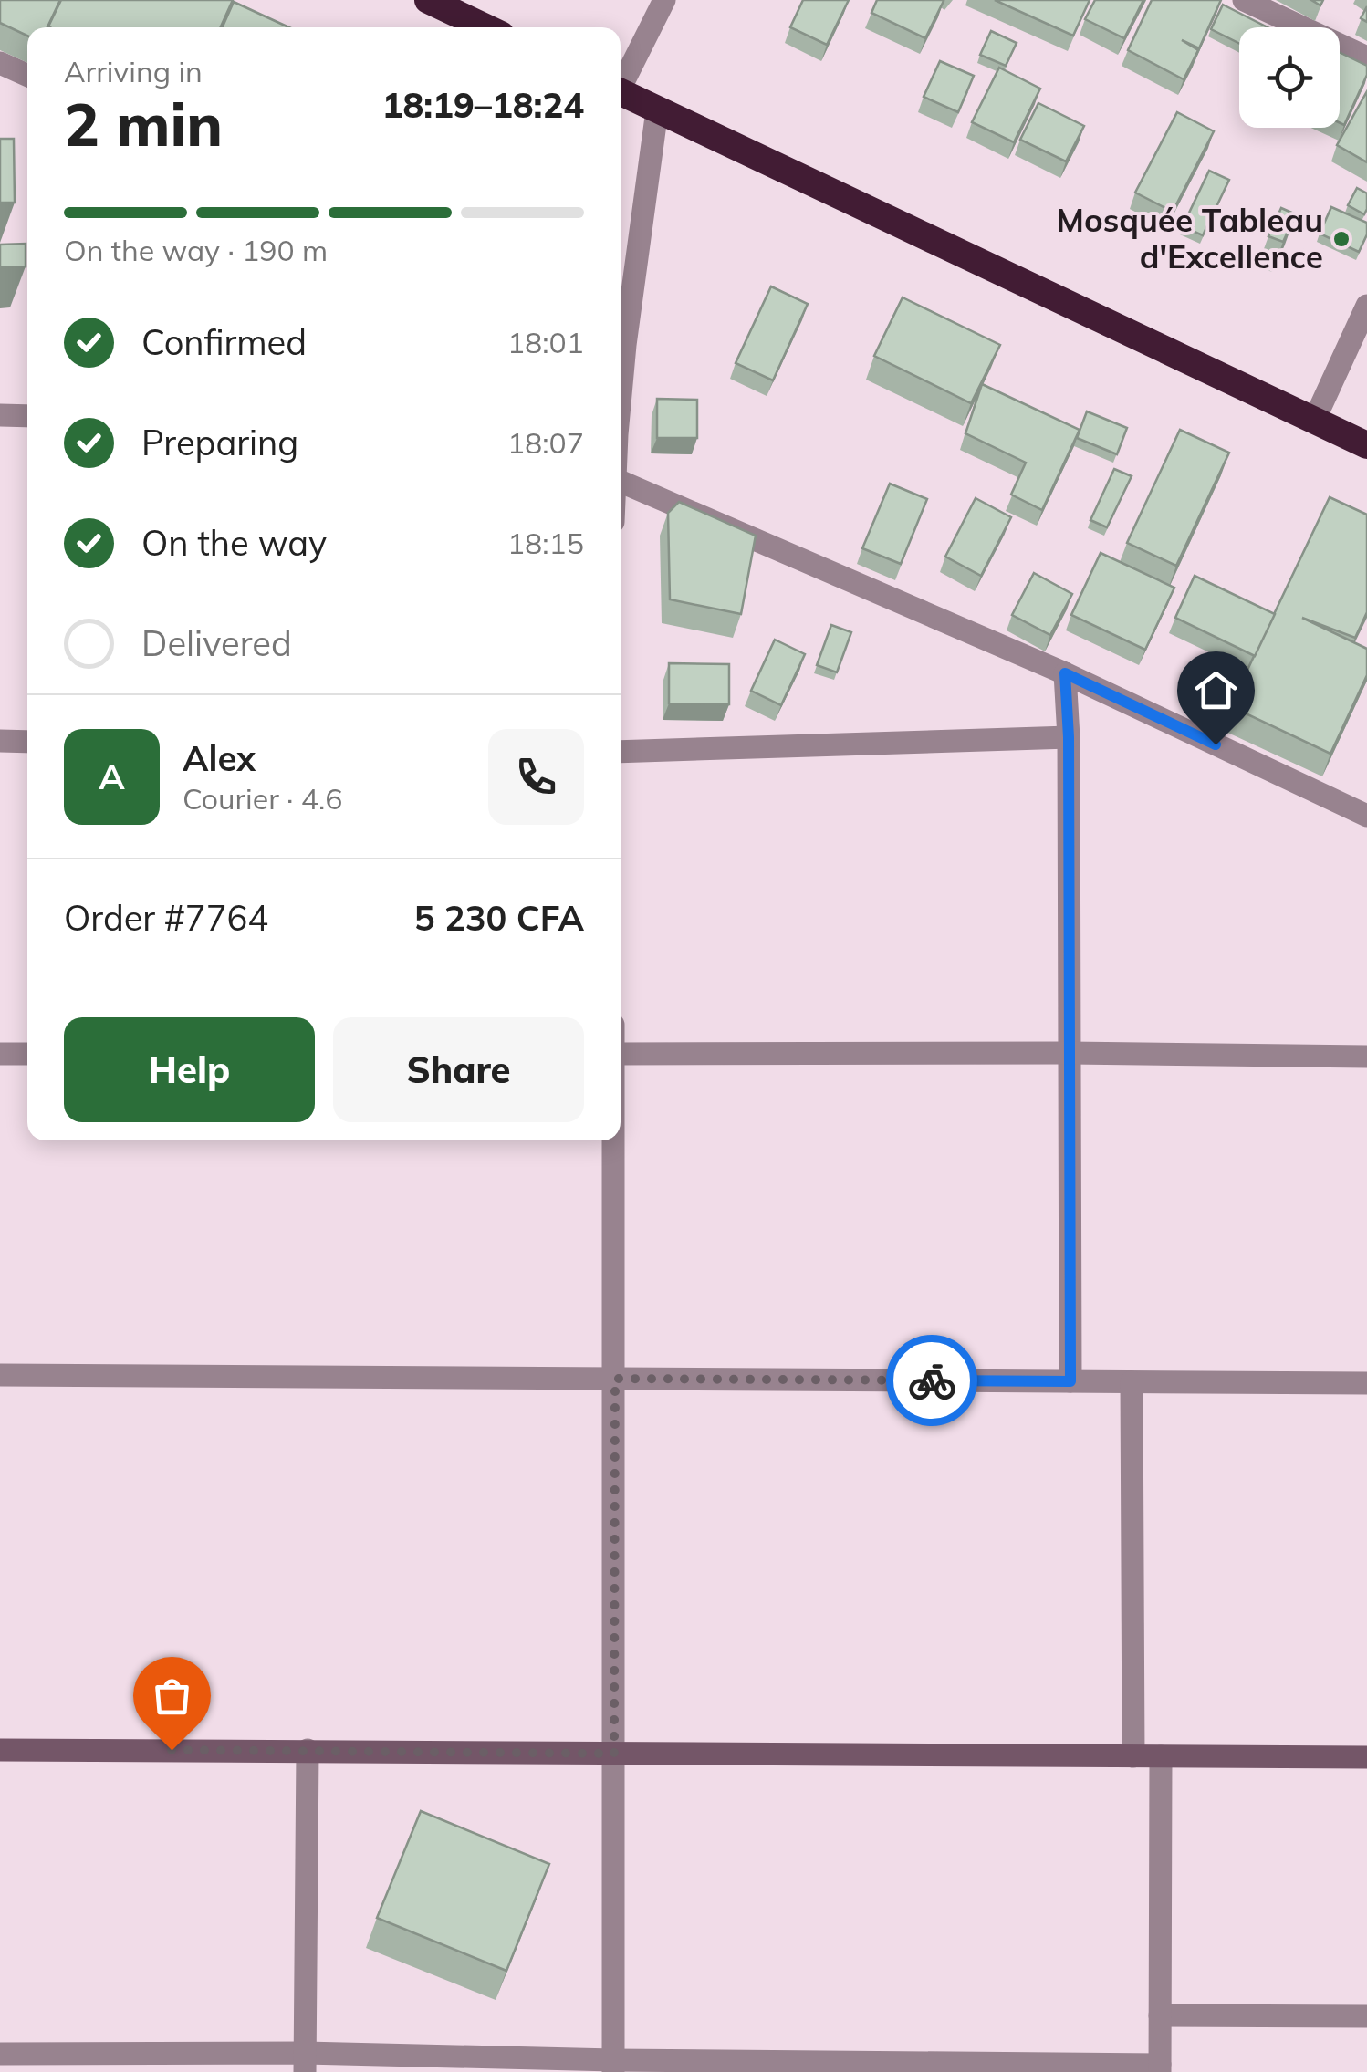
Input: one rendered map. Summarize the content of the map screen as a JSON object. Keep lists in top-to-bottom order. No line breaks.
{"places":["Mosquée Tableau d'Excellence"],"page":{"heading":["2 min","Arriving in","18:19–18:24"],"panel":["Alex","Courier · 4.6","Order #7764","5 230 CFA"],"bar":"On the way · 190 m","list":[["Confirmed","18:01"],["Preparing","18:07"],["On the way","18:15"],"Delivered"],"round":"A","buttons":["Help","Share"]}}
